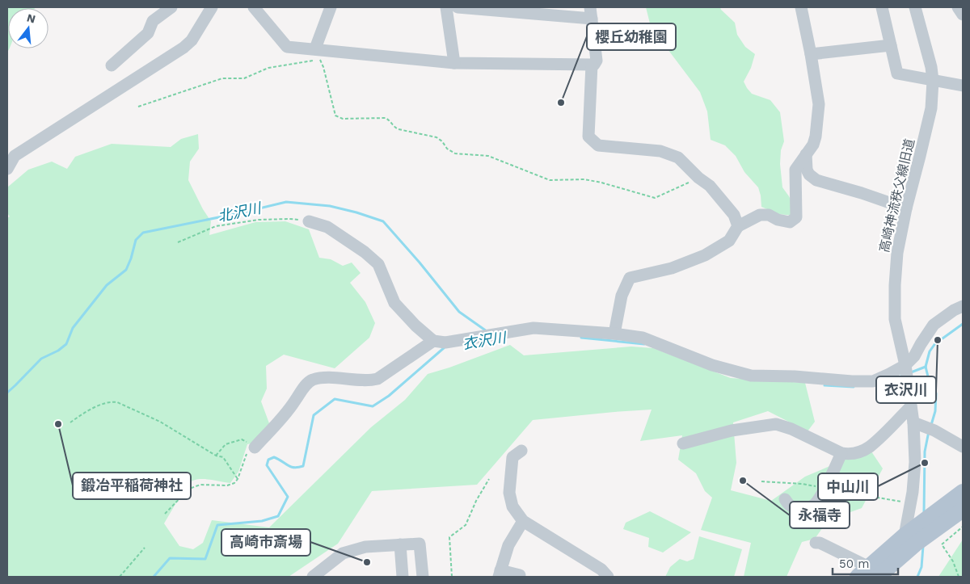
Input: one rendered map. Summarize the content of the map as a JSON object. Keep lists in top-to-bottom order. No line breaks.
{"streets":{"street":["高崎神流秩父線旧道"]},"water":["北沢川","衣沢川"],"places":["櫻丘幼稚園","衣沢川","鍛冶平稲荷神社","中山川","永福寺","高崎市斎場"],"scale_bar":"50 m","north":"top"}
